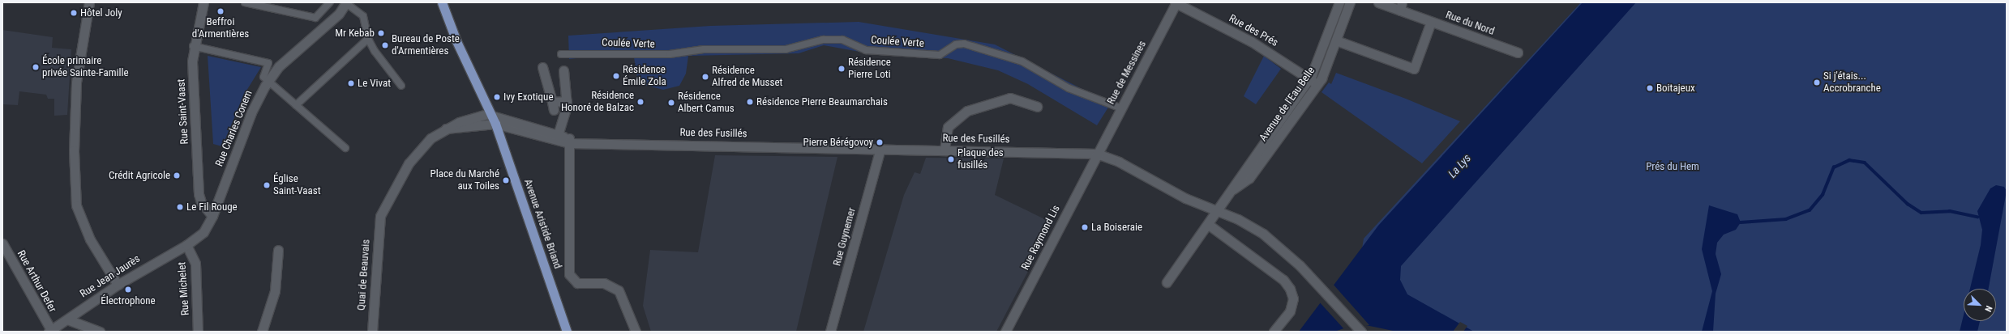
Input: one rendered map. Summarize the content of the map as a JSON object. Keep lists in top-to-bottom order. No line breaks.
{"streets":{"main road":["Avenue Aristide Briand"],"street":["Rue du Nord","Rue des Prés","Coulée Verte","Rue de Messines","Avenue de l'Eau Belle","Rue Saint-Vaast","Rue Charles Conem","Rue des Fusillés","Rue Guynemer","Rue Raymond Lis","Quai de Beauvais","Rue Jean Jaurès","Rue Arthur Defer","Rue Michelet"]},"crossings":[["Rue des Prés","Rue de Messines"],["Rue des Prés","Avenue de l'Eau Belle"],["Coulée Verte","Rue de Messines"],["Rue de Messines","Rue des Fusillés"],["Rue de Messines","Rue Raymond Lis"],["Avenue de l'Eau Belle","Rue des Fusillés"],["Rue Saint-Vaast","Rue Charles Conem"],["Rue Charles Conem","Rue Jean Jaurès"],["Rue Charles Conem","Rue Michelet"],["Rue des Fusillés","Rue Guynemer"],["Rue des Fusillés","Rue Raymond Lis"],["Rue Jean Jaurès","Rue Arthur Defer"],["Rue Jean Jaurès","Rue Michelet"]],"water":["La Lys"],"parks":["Prés du Hem"],"places":["Beffroi d'Armentières","Hôtel Joly","Mr Kebab","Bureau de Poste d'Armentières","École primaire privée Sainte-Famille","Résidence Pierre Loti","Résidence Émile Zola","Résidence Alfred de Musset","Si j'étais... Accrobranche","Le Vivat","Boitajeux","Ivy Exotique","Résidence Honoré de Balzac","Résidence Pierre Beaumarchais","Résidence Albert Camus","Pierre Bérégovoy","Plaque des fusillés","Crédit Agricole","Place du Marché aux Toiles","Église Saint-Vaast","Le Fil Rouge","La Boiseraie","Électrophone"],"north":"bottom right"}
